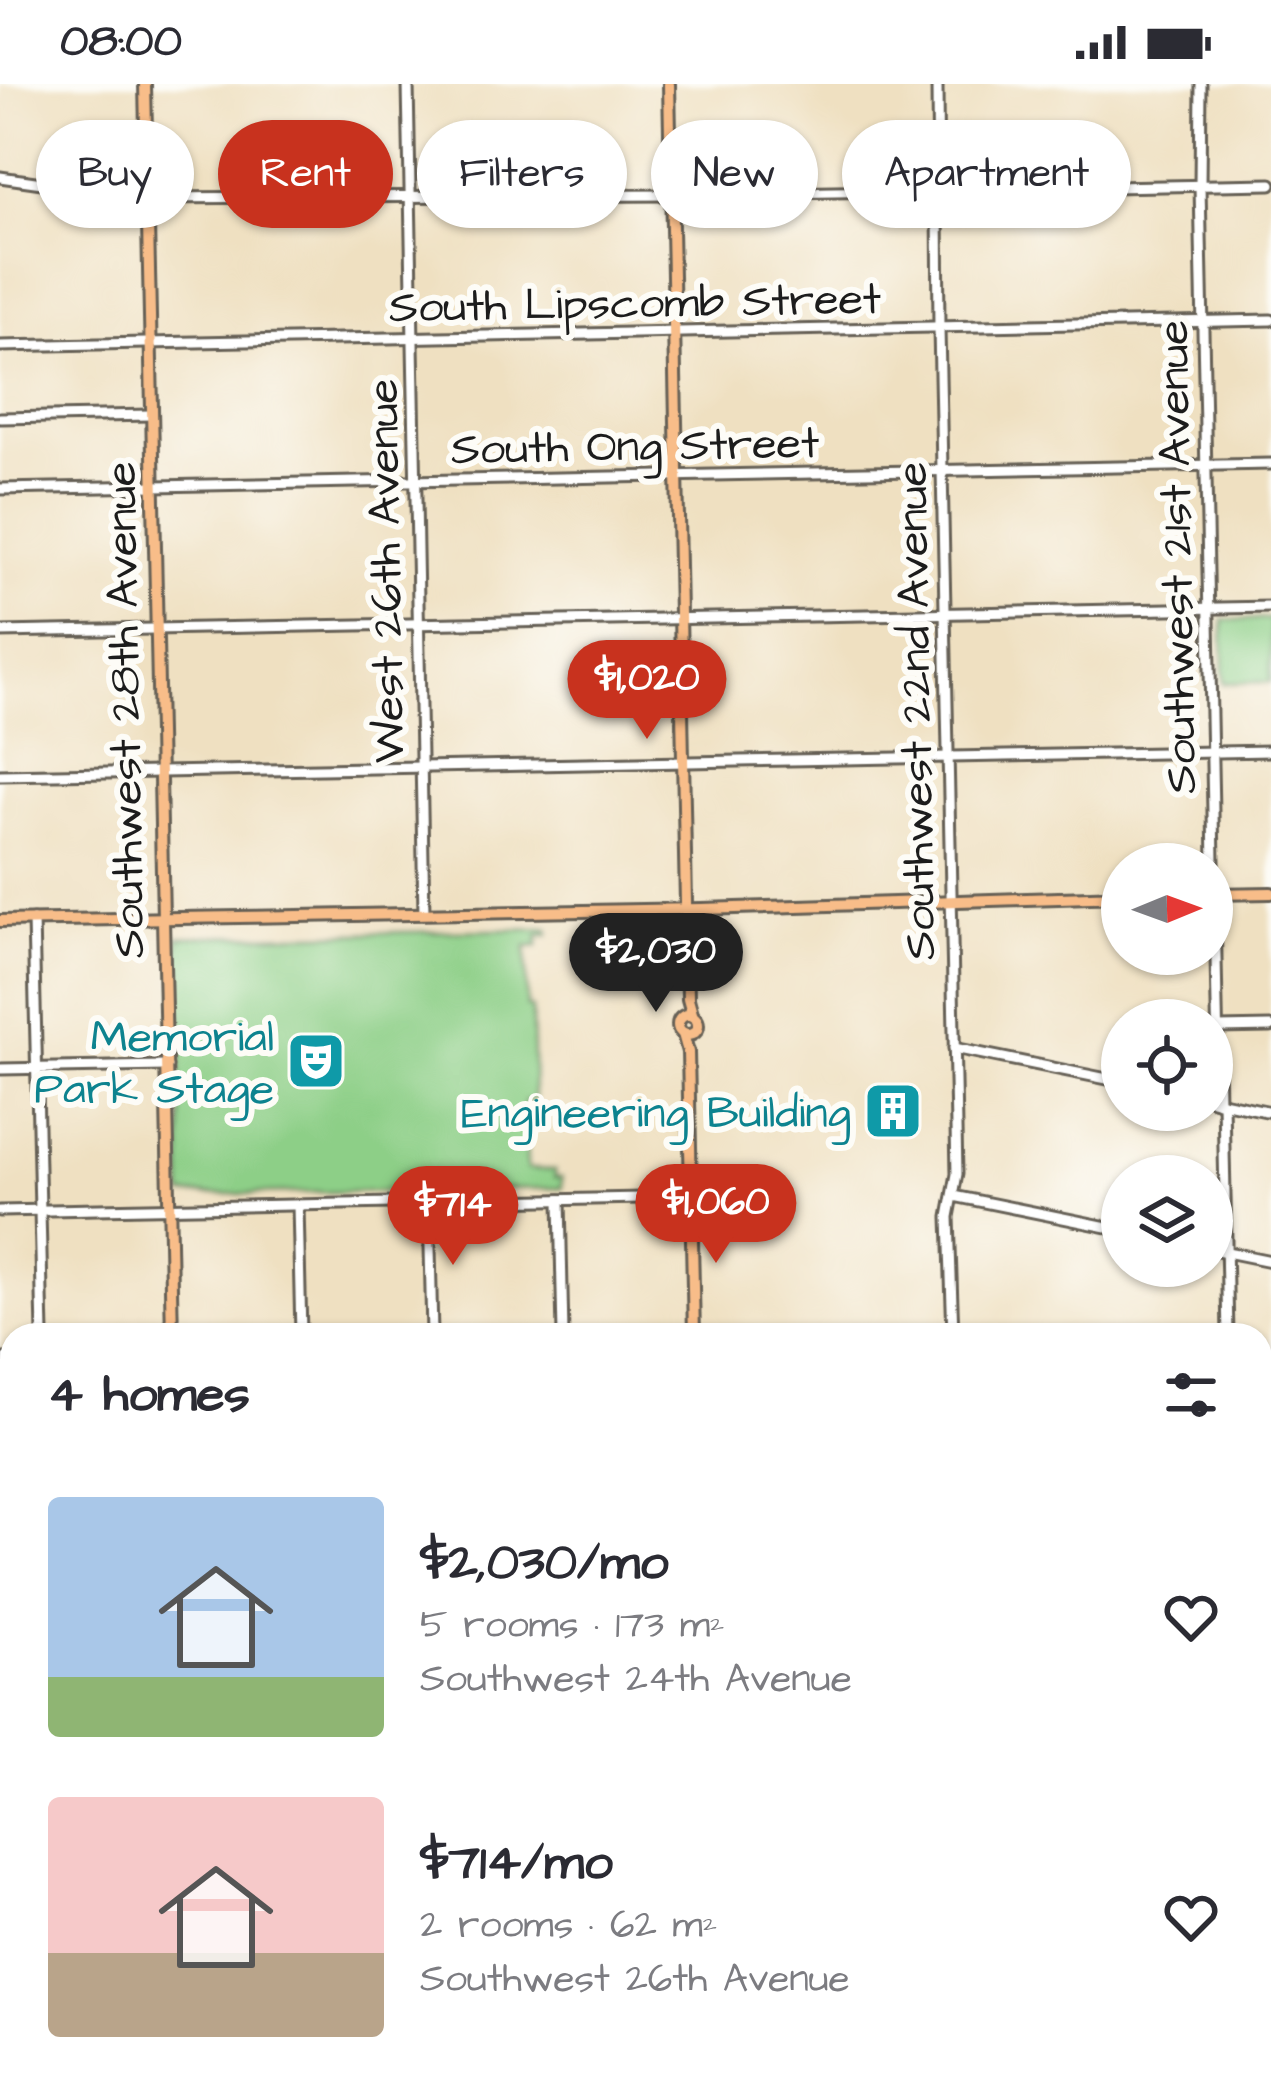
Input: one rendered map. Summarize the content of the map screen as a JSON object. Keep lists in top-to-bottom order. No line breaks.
{"streets":{"main road":["Southwest 28th Avenue"],"street":["South Lipscomb Street","South Ong Street","Southwest 21st Avenue","West 26th Avenue","Southwest 22nd Avenue"]},"crossings":[["South Lipscomb Street","Southwest 21st Avenue"],["South Lipscomb Street","West 26th Avenue"],["South Lipscomb Street","Southwest 28th Avenue"],["South Lipscomb Street","Southwest 22nd Avenue"],["South Ong Street","Southwest 21st Avenue"],["South Ong Street","West 26th Avenue"],["South Ong Street","Southwest 28th Avenue"],["South Ong Street","Southwest 22nd Avenue"]],"places":{"theatre":["Memorial Park Stage"],"building":["Engineering Building"]},"north":"right","page":{"status":"08:00","chip":["Buy","Rent","Filters","New","Apartment"],"price":["$1,020","$2,030","$1,060","$714"],"heading":"4 homes","list":[{"name":"$2,030/mo","note":"5 rooms · 173 m² · Southwest 24th Avenue"},{"name":"$714/mo","note":"2 rooms · 62 m² · Southwest 26th Avenue"}]}}
